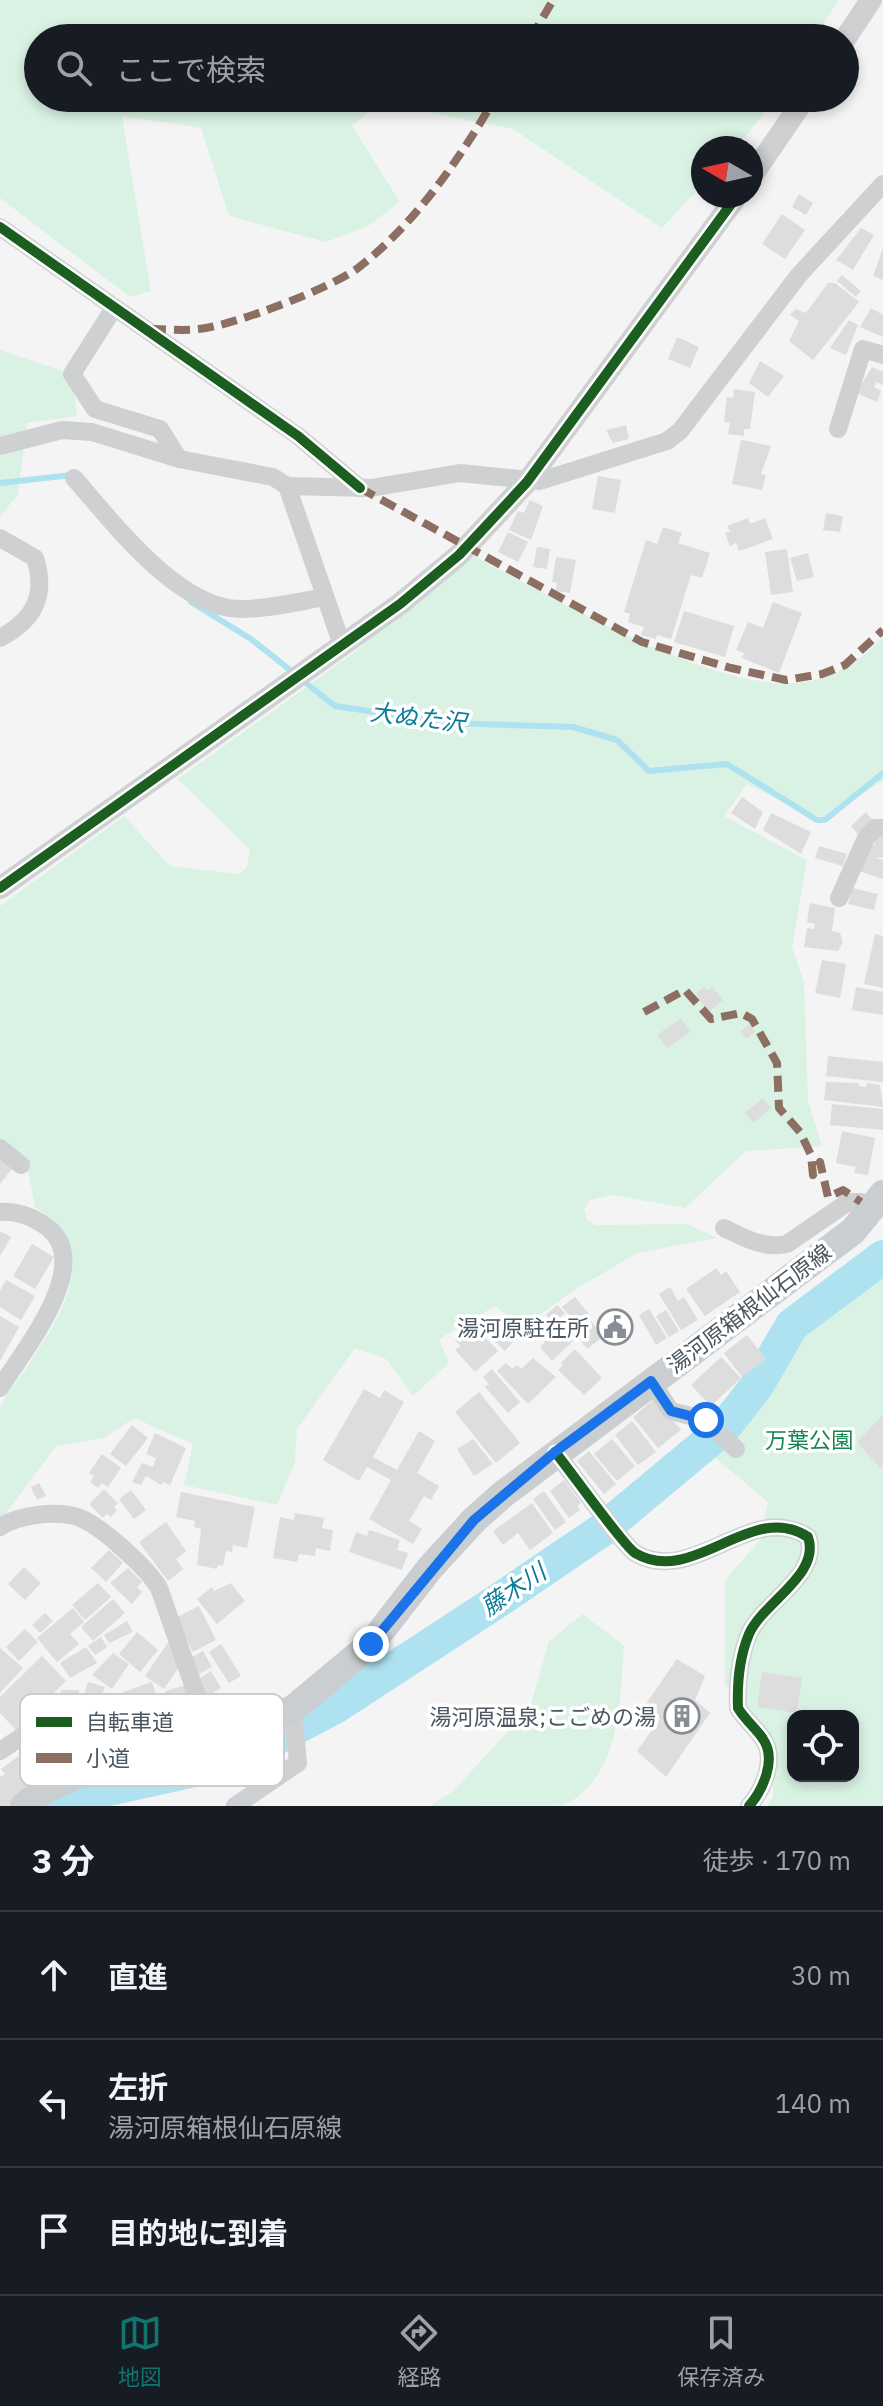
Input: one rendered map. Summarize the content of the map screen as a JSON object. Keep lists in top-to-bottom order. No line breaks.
{"streets":{"main road":["湯河原箱根仙石原線"]},"water":["大ぬた沢","藤木川"],"parks":["万葉公園"],"places":{"public building":["湯河原駐在所"],"building":["湯河原温泉;こごめの湯"]},"legend":["自転車道","小道"],"north":"left","page":{"search":"ここで検索","heading":["3 分","徒歩 · 170 m"],"list":[["直進","30 m"],["左折","湯河原箱根仙石原線","140 m"],"目的地に到着"],"nav":["地図","経路","保存済み"]}}
